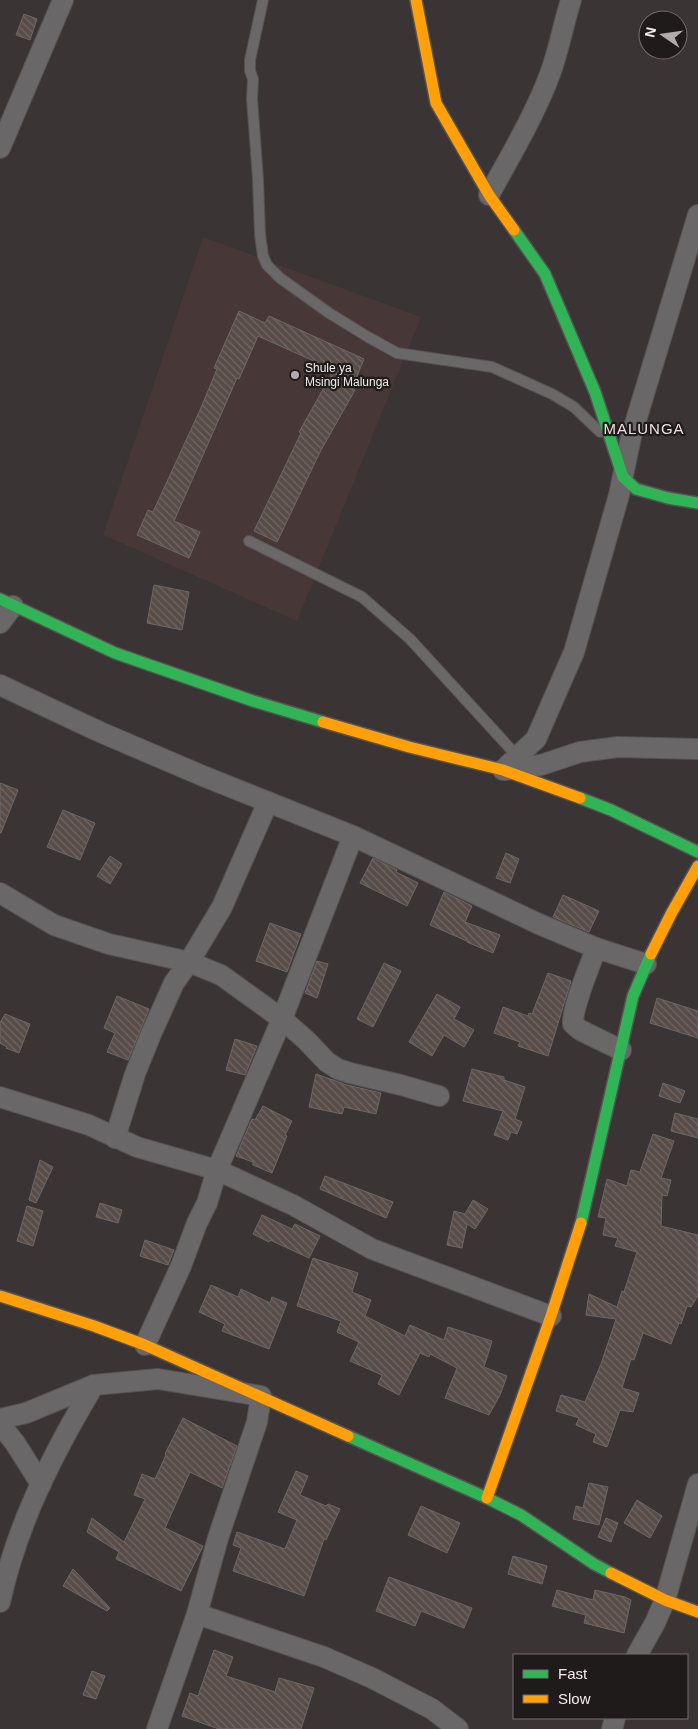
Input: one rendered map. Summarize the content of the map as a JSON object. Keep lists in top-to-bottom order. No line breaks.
{"districts":["MALUNGA"],"places":["Shule ya Msingi Malunga"],"legend":["Fast","Slow"],"north":"left"}
